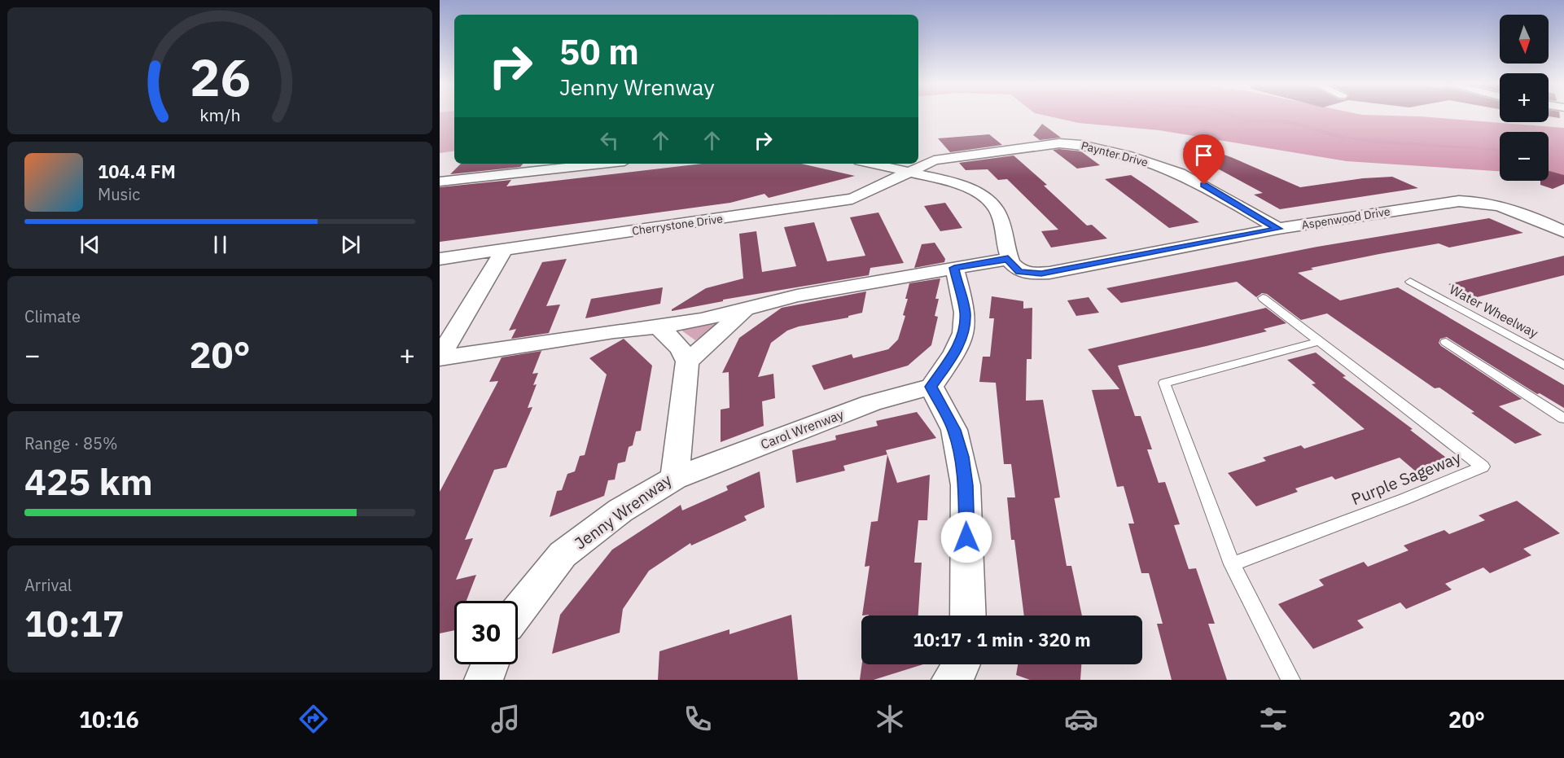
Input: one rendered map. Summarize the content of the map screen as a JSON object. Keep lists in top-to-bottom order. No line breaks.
{"streets":{"street":["Paynter Drive","Aspenwood Drive","Cherrystone Drive","Carol Wrenway","Jenny Wrenway"],"lane":["Water Wheelway","Purple Sageway"]},"crossings":[["Paynter Drive","Aspenwood Drive"],["Paynter Drive","Cherrystone Drive"],["Carol Wrenway","Jenny Wrenway"]],"north":"bottom","page":{"map_buttons":["+","−"],"turn":["50 m","Jenny Wrenway"],"song":["104.4 FM","Music"],"tile":["Climate",["Range · 85%","425 km"],["Arrival","10:17"]],"heat":["−","20°","+"],"limit":"30","trip":"10:17 · 1 min · 320 m","tabs":["10:16","20°"],"gauge":["26","km/h"]}}
